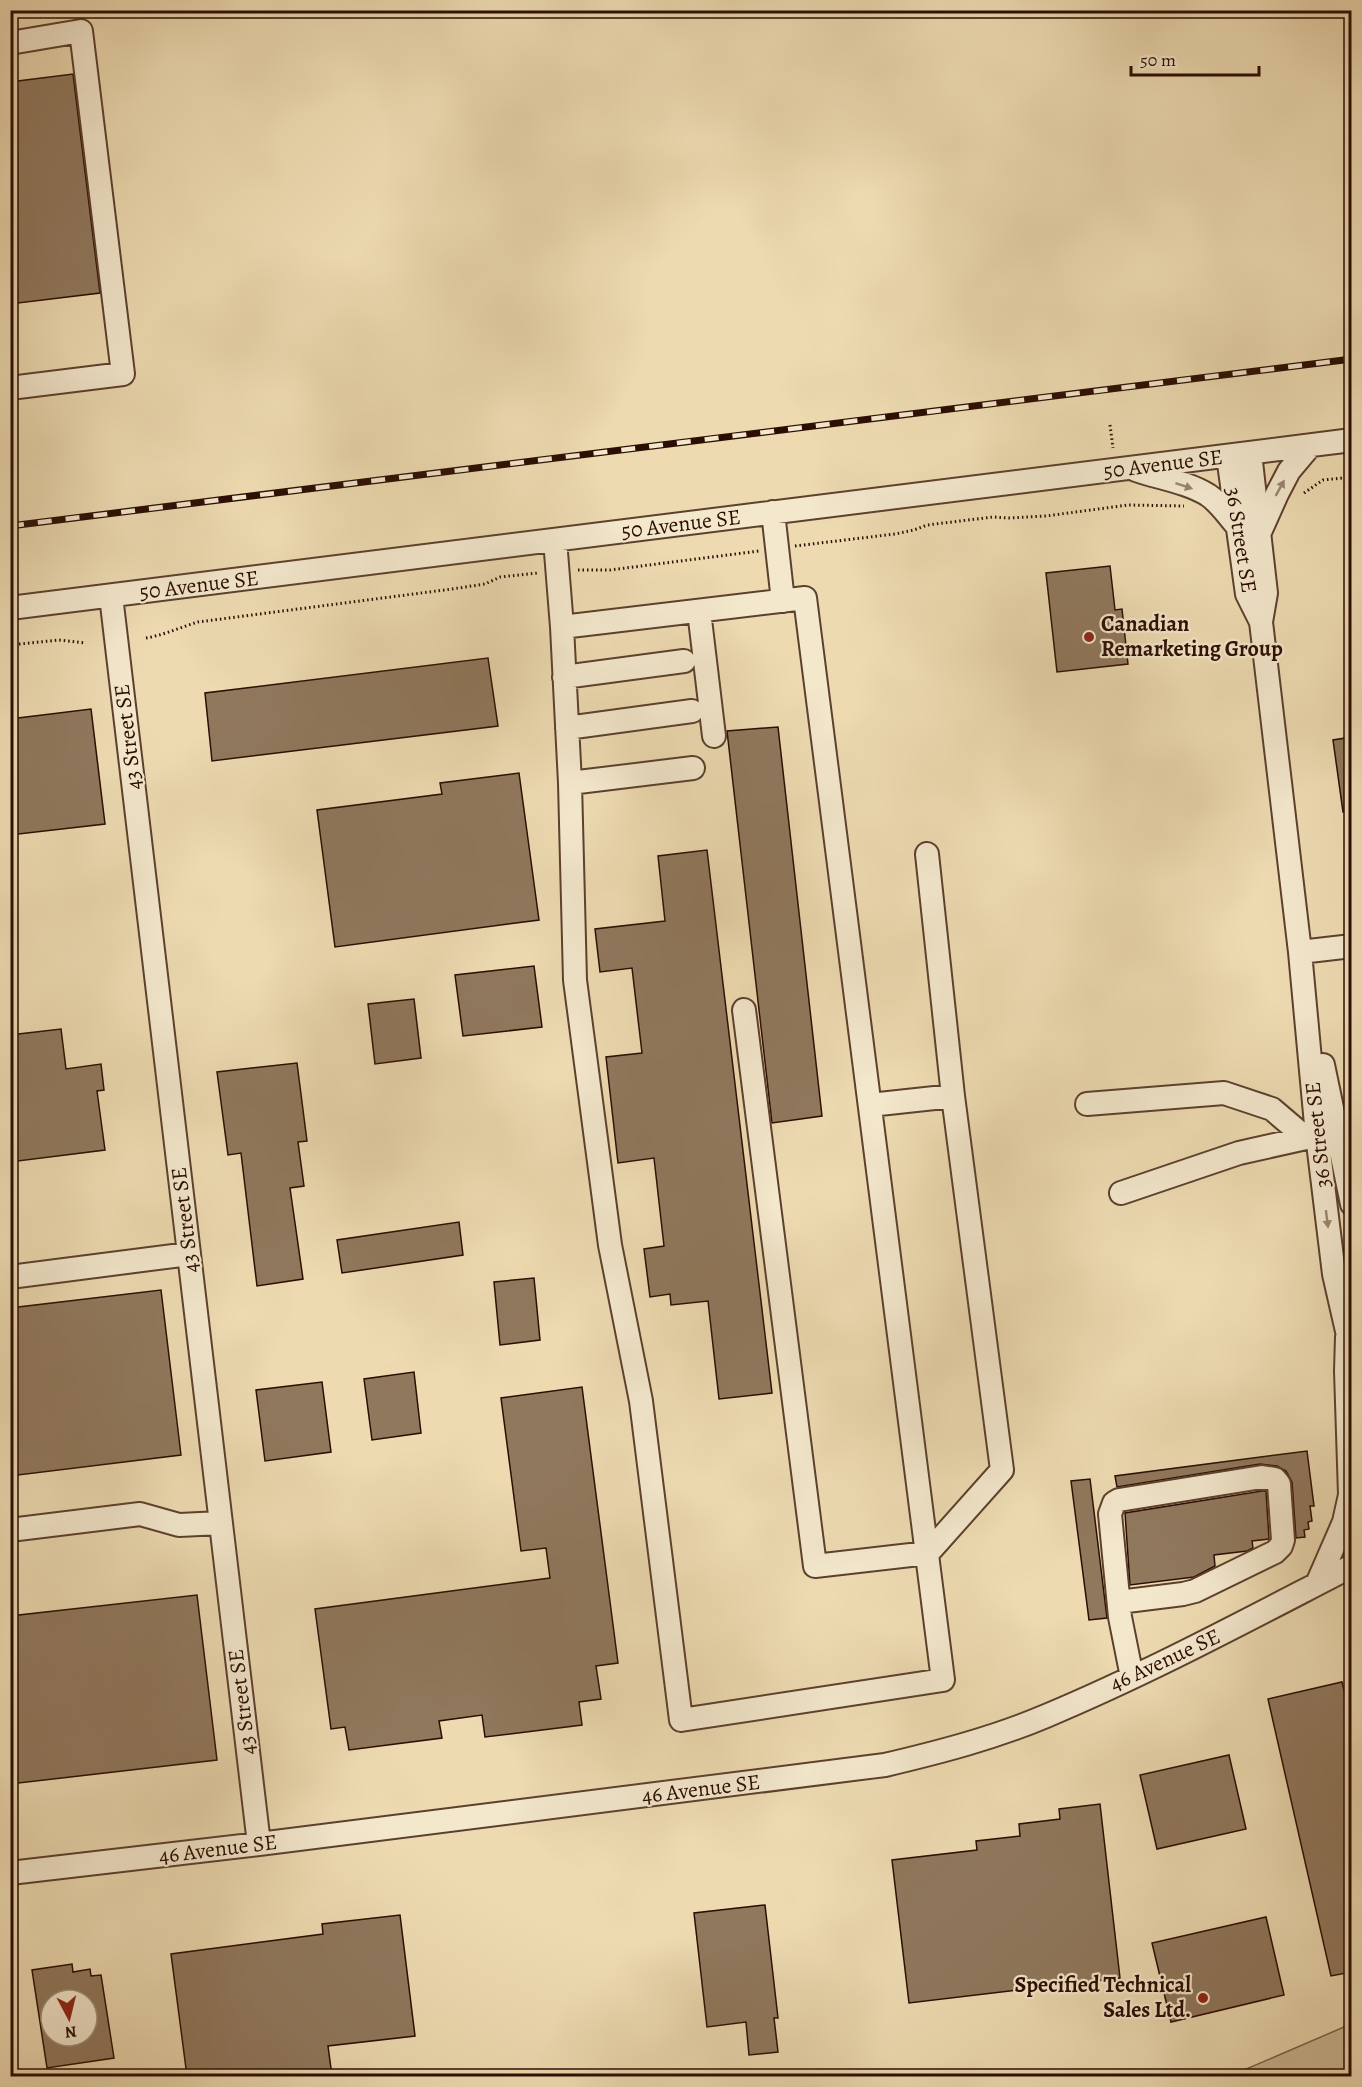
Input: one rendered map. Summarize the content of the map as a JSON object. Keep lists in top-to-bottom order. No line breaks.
{"streets":{"street":["50 Avenue SE","36 Street SE","43 Street SE","46 Avenue SE"]},"crossings":[["50 Avenue SE","36 Street SE"],["50 Avenue SE","43 Street SE"],["36 Street SE","46 Avenue SE"],["43 Street SE","46 Avenue SE"]],"places":["Canadian Remarketing Group","Specified Technical Sales Ltd."],"scale_bar":"50 m","north":"bottom"}
